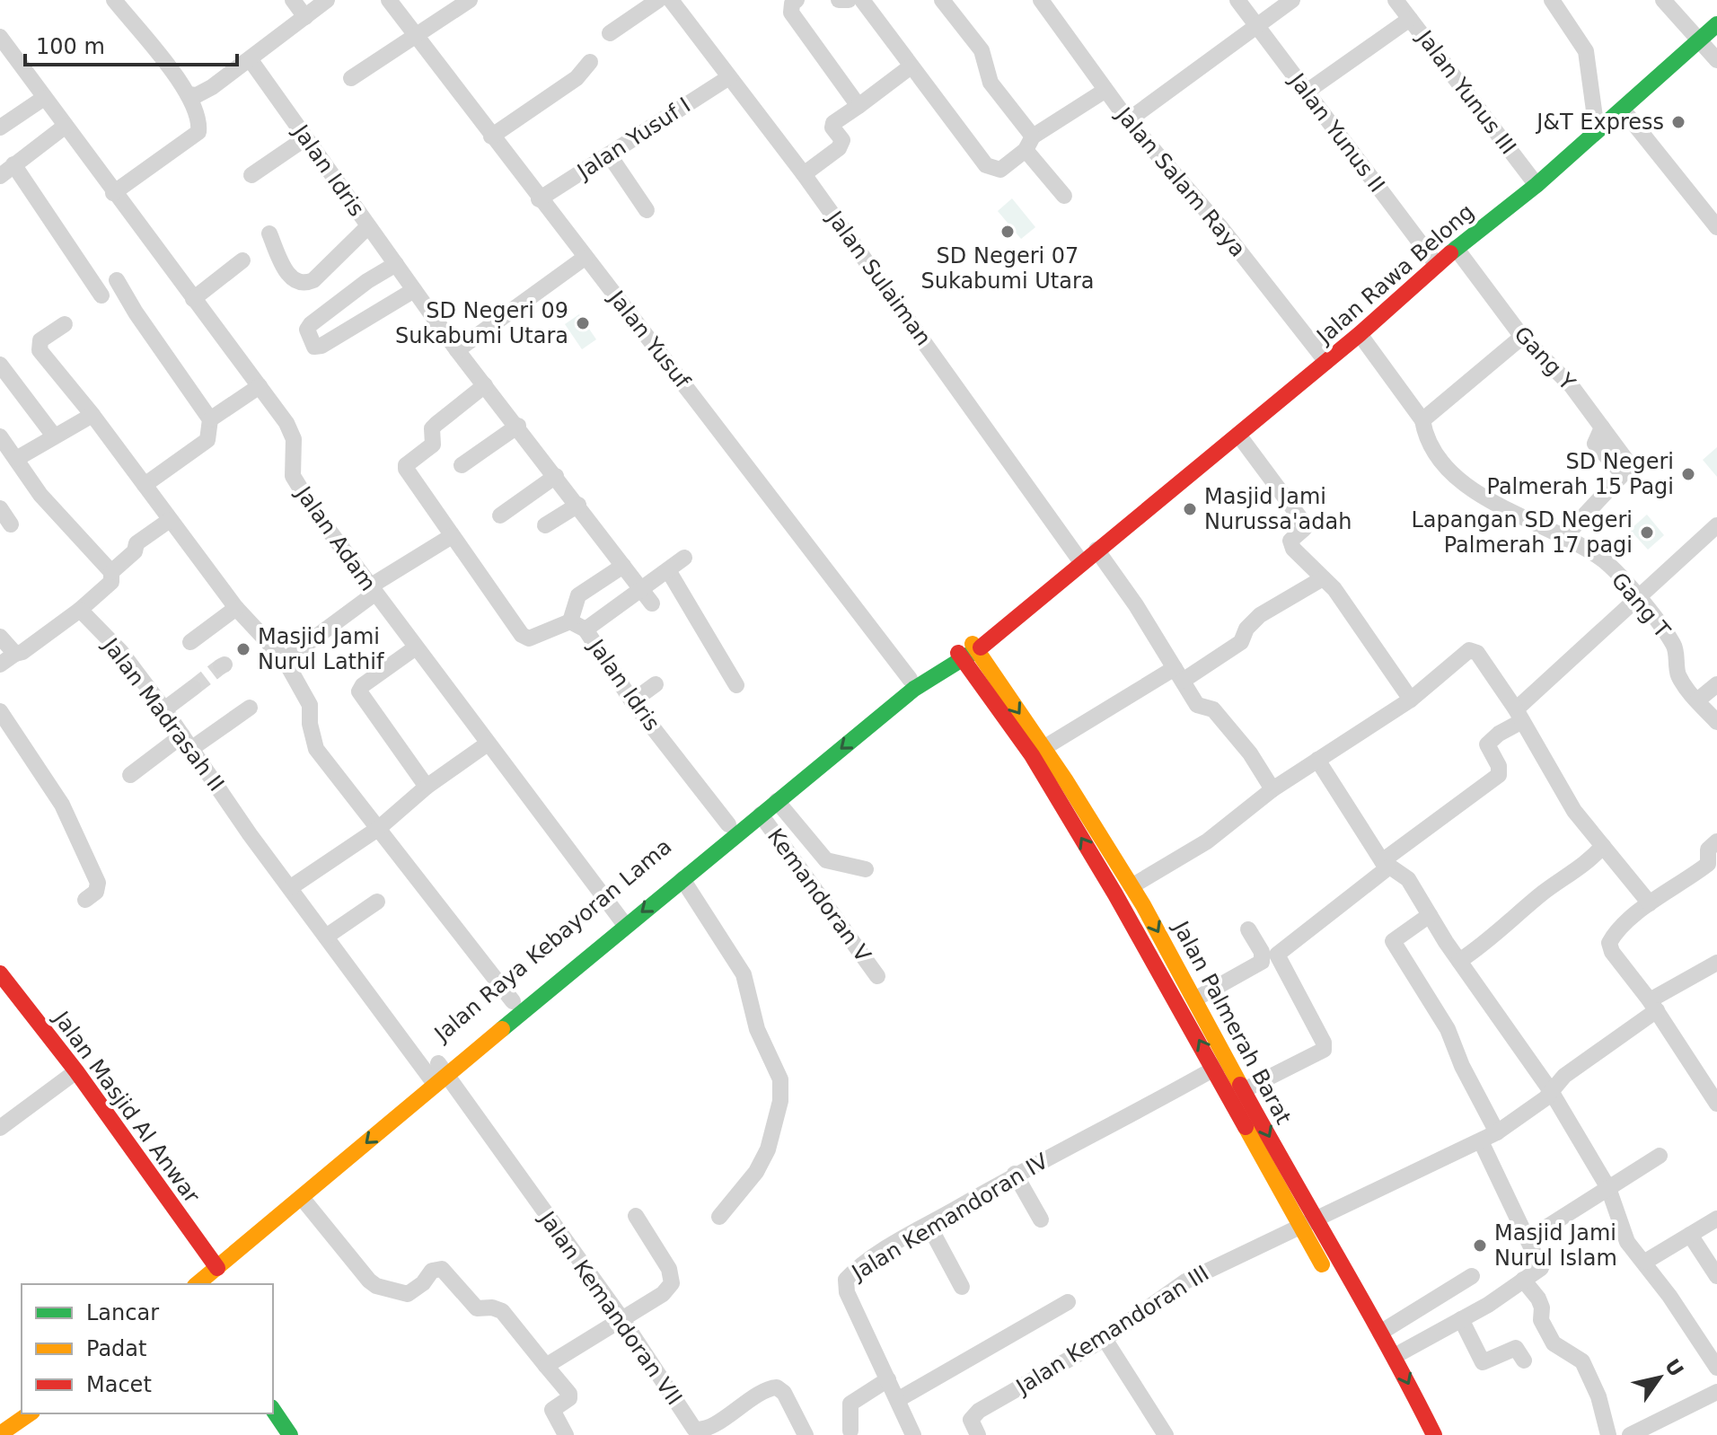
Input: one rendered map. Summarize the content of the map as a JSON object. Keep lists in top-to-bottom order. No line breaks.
{"streets":{"main road":["Jalan Rawa Belong","Jalan Raya Kebayoran Lama","Jalan Palmerah Barat","Jalan Masjid Al Anwar"],"street":["Jalan Yunus III","Jalan Yunus II","Jalan Yusuf I","Jalan Idris","Jalan Salam Raya","Jalan Sulaiman","Jalan Yusuf","Gang Y","Jalan Adam","Gang T","Jalan Madrasah II","Kemandoran V","Jalan Kemandoran IV","Jalan Kemandoran VII","Jalan Kemandoran III"]},"crossings":[["Jalan Yunus III","Jalan Rawa Belong"],["Jalan Yunus II","Jalan Rawa Belong"],["Jalan Yusuf I","Jalan Sulaiman"],["Jalan Yusuf I","Jalan Yusuf"],["Jalan Idris","Jalan Raya Kebayoran Lama"],["Jalan Salam Raya","Jalan Rawa Belong"],["Jalan Rawa Belong","Jalan Sulaiman"],["Jalan Rawa Belong","Gang Y"],["Jalan Rawa Belong","Gang T"],["Jalan Rawa Belong","Jalan Raya Kebayoran Lama"],["Jalan Rawa Belong","Jalan Palmerah Barat"],["Jalan Yusuf","Jalan Raya Kebayoran Lama"],["Jalan Adam","Jalan Raya Kebayoran Lama"],["Jalan Madrasah II","Jalan Raya Kebayoran Lama"],["Jalan Madrasah II","Jalan Kemandoran VII"],["Kemandoran V","Jalan Raya Kebayoran Lama"],["Jalan Raya Kebayoran Lama","Jalan Palmerah Barat"],["Jalan Raya Kebayoran Lama","Jalan Masjid Al Anwar"],["Jalan Raya Kebayoran Lama","Jalan Kemandoran VII"],["Jalan Palmerah Barat","Jalan Kemandoran IV"],["Jalan Palmerah Barat","Jalan Kemandoran III"]],"places":["J&T Express","SD Negeri 07 Sukabumi Utara","SD Negeri 09 Sukabumi Utara","SD Negeri Palmerah 15 Pagi","Masjid Jami Nurussa'adah","Lapangan SD Negeri Palmerah 17 pagi","Masjid Jami Nurul Lathif","Masjid Jami Nurul Islam"],"legend":["Lancar","Padat","Macet"],"scale_bar":"100 m","north":"top right"}
